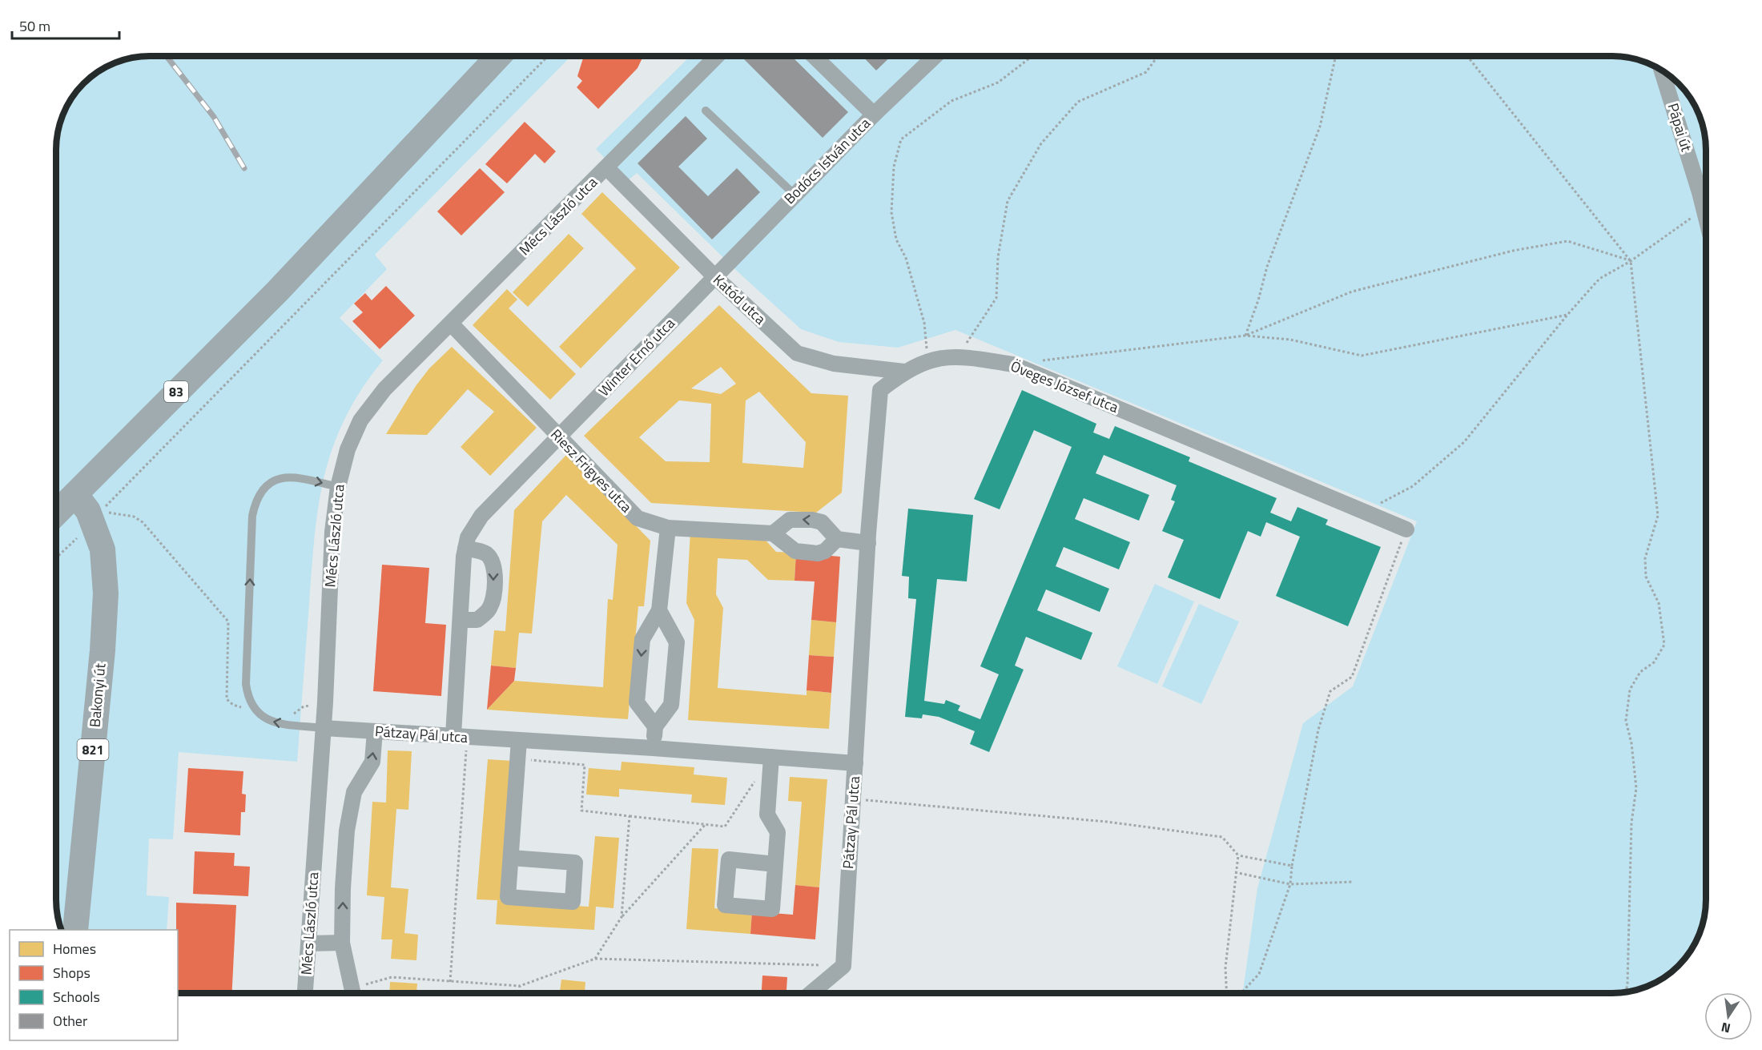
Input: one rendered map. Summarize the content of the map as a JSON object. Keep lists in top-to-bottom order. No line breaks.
{"streets":{"main road":["83","Bakonyi út","821"],"street":["Pápai út","Bodócs István utca","Mécs László utca","Katód utca","Winter Ernő utca","Öveges József utca","Riesz Frigyes utca","Pátzay Pál utca"]},"crossings":[["Bodócs István utca","Katód utca"],["Bodócs István utca","Winter Ernő utca"],["Mécs László utca","Katód utca"],["Mécs László utca","Riesz Frigyes utca"],["Mécs László utca","Pátzay Pál utca"],["Katód utca","Winter Ernő utca"],["Katód utca","Öveges József utca"],["Winter Ernő utca","Riesz Frigyes utca"],["Winter Ernő utca","Pátzay Pál utca"],["Öveges József utca","Pátzay Pál utca"],["83","Bakonyi út"]],"legend":["Homes","Shops","Schools","Other"],"scale_bar":"50 m","north":"bottom"}
